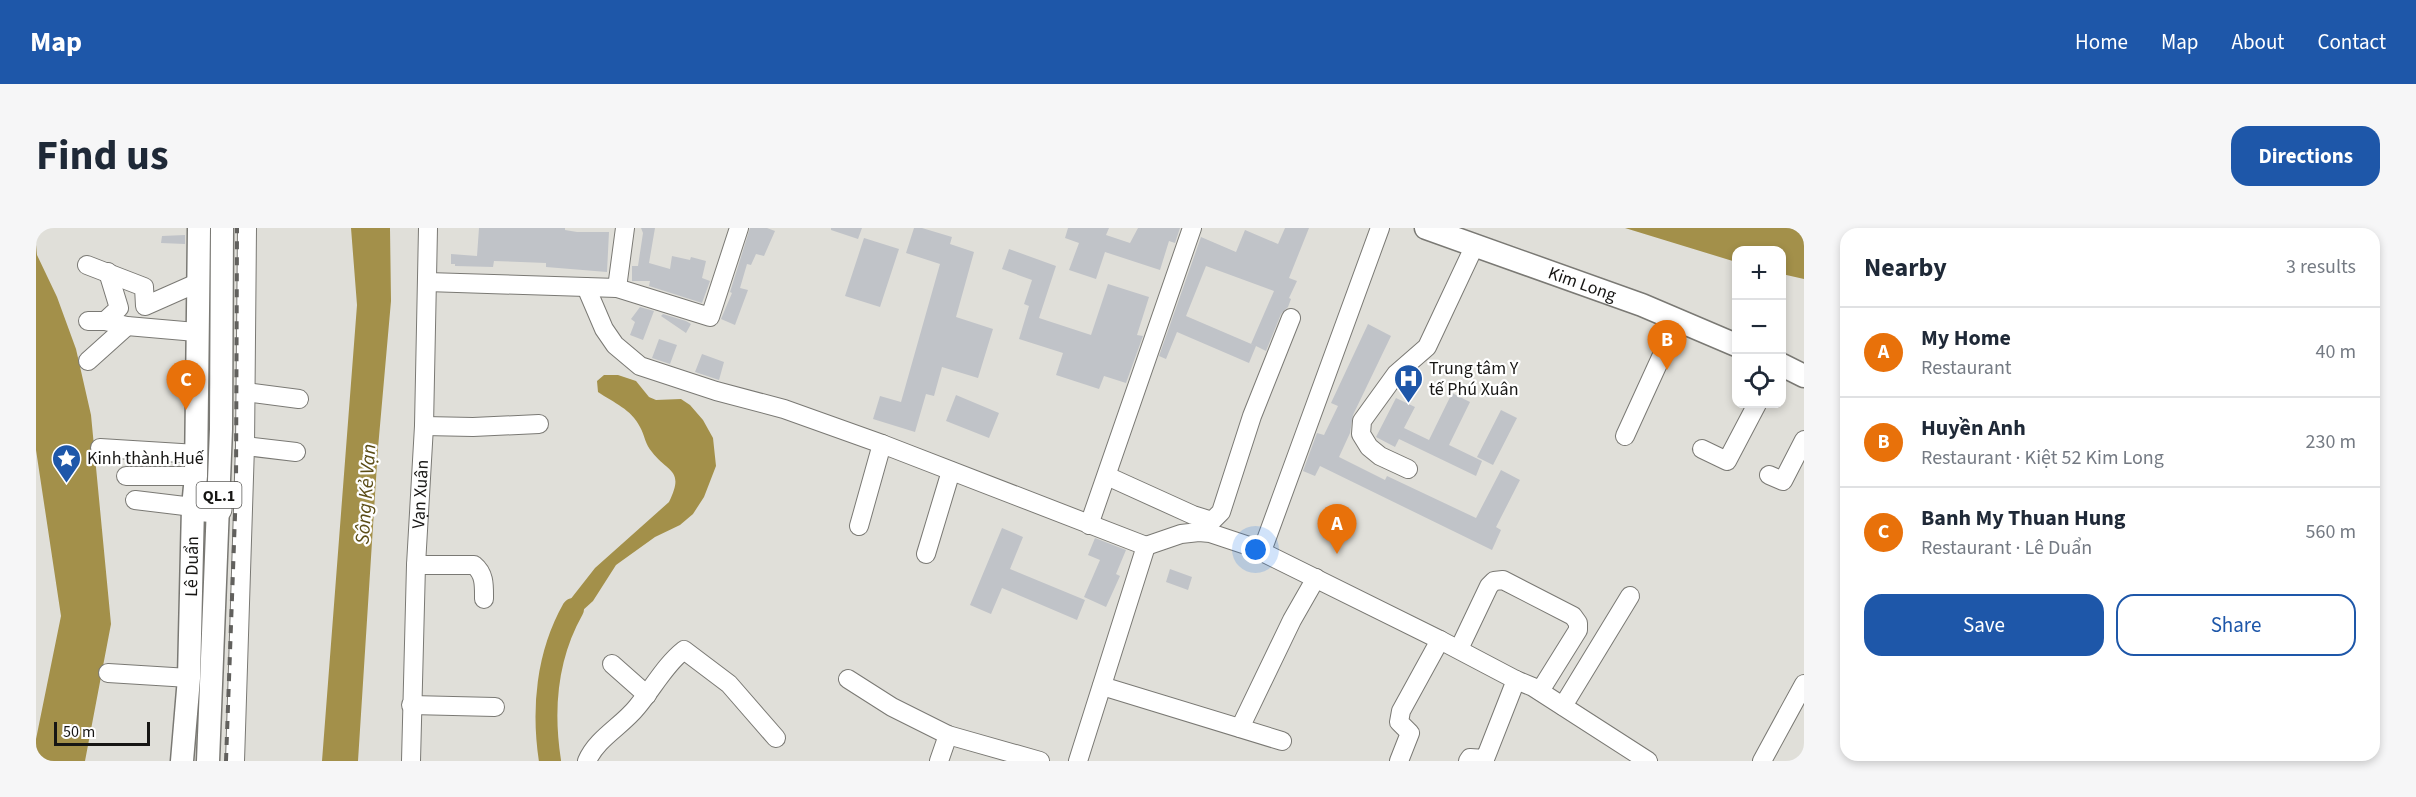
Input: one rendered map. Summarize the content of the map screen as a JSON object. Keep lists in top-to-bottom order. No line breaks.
{"streets":{"main road":["Kim Long","QL.1","Lê Duẩn"],"street":["Vạn Xuân"]},"water":["Sông Kẻ Vạn"],"places":{"hospital":["Trung tâm Y tế Phú Xuân"],"place":["Kinh thành Huế"]},"scale_bar":"50 m","page":{"header":"Map","nav":["Home","Map","About","Contact"],"title":"Find us","buttons":["Directions",["Save","Share"]],"heading":["Nearby","3 results"],"map_buttons":["+","−"],"list":[{"mark":"A","name":"My Home","note":"Restaurant","value":"40 m"},{"mark":"B","name":"Huyền Anh","note":"Restaurant · Kiệt 52 Kim Long","value":"230 m"},{"mark":"C","name":"Banh My Thuan Hung","note":"Restaurant · Lê Duẩn","value":"560 m"}],"pins":["B","C","A"],"scale":"50 m"}}
